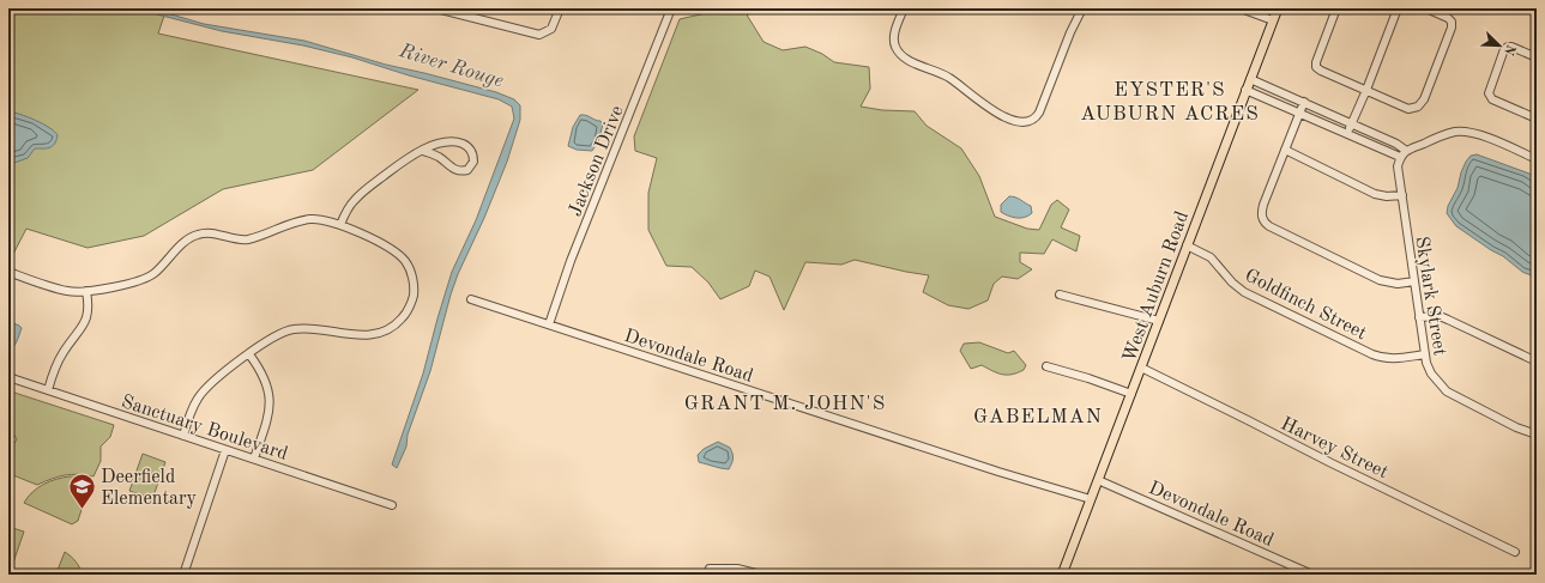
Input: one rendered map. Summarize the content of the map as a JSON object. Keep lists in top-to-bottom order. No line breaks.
{"streets":{"main road":["West Auburn Road"],"street":["Jackson Drive","Skylark Street","Goldfinch Street","Devondale Road","Sanctuary Boulevard","Harvey Street"]},"crossings":[["Jackson Drive","Devondale Road"],["West Auburn Road","Goldfinch Street"],["West Auburn Road","Devondale Road"],["West Auburn Road","Harvey Street"],["Skylark Street","Goldfinch Street"]],"districts":["EYSTER'S AUBURN ACRES","GRANT M. JOHN'S","GABELMAN"],"water":["River Rouge"],"places":{"school or university":["Deerfield Elementary"]},"north":"bottom right"}
